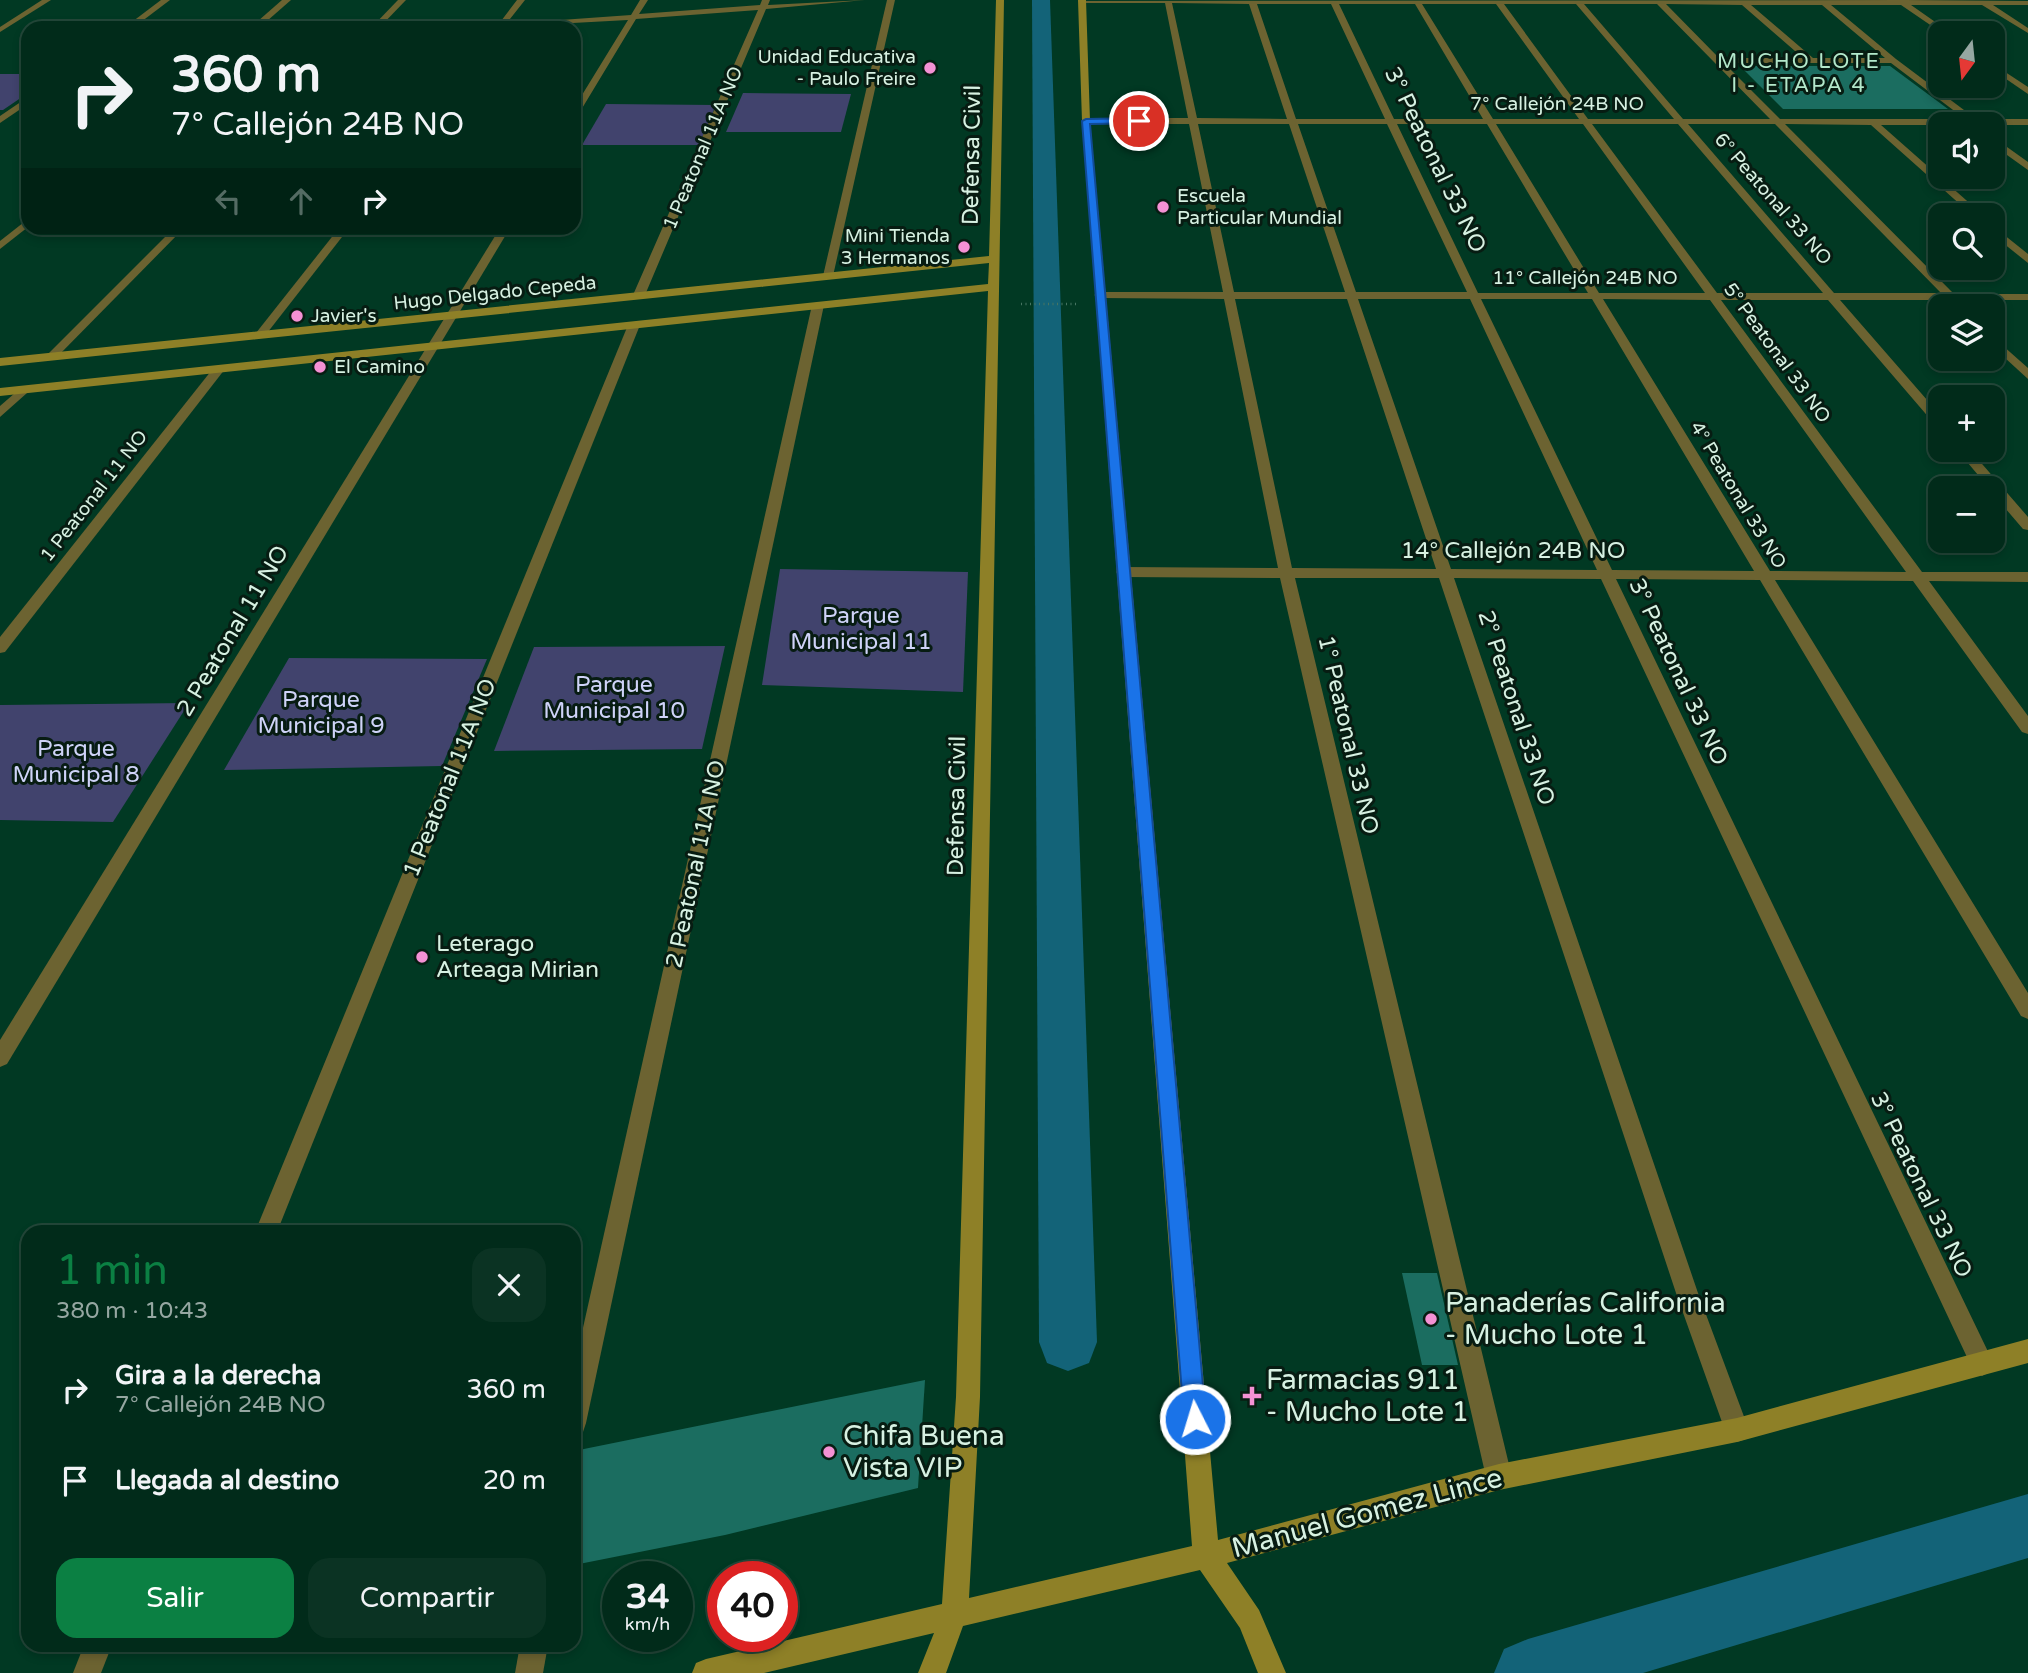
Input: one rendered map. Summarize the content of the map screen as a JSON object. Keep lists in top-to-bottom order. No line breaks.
{"streets":{"street":["7° Callejón 24B NO","1 Peatonal 11A NO","Defensa Civil","3° Peatonal 33 NO","6° Peatonal 33 NO","11° Callejón 24B NO","Hugo Delgado Cepeda","5° Peatonal 33 NO","4° Peatonal 33 NO","1 Peatonal 11 NO","14° Callejón 24B NO","2 Peatonal 11 NO","2° Peatonal 33 NO","1° Peatonal 33 NO","2 Peatonal 11A NO","Manuel Gomez Lince"]},"crossings":[["7° Callejón 24B NO","3° Peatonal 33 NO"],["7° Callejón 24B NO","6° Peatonal 33 NO"],["7° Callejón 24B NO","5° Peatonal 33 NO"],["7° Callejón 24B NO","4° Peatonal 33 NO"],["7° Callejón 24B NO","2° Peatonal 33 NO"],["7° Callejón 24B NO","1° Peatonal 33 NO"],["1 Peatonal 11A NO","Hugo Delgado Cepeda"],["Defensa Civil","Hugo Delgado Cepeda"],["Defensa Civil","Manuel Gomez Lince"],["3° Peatonal 33 NO","11° Callejón 24B NO"],["3° Peatonal 33 NO","14° Callejón 24B NO"],["3° Peatonal 33 NO","Manuel Gomez Lince"],["6° Peatonal 33 NO","11° Callejón 24B NO"],["11° Callejón 24B NO","5° Peatonal 33 NO"],["11° Callejón 24B NO","4° Peatonal 33 NO"],["11° Callejón 24B NO","2° Peatonal 33 NO"],["11° Callejón 24B NO","1° Peatonal 33 NO"],["Hugo Delgado Cepeda","2 Peatonal 11 NO"],["5° Peatonal 33 NO","14° Callejón 24B NO"],["4° Peatonal 33 NO","14° Callejón 24B NO"],["14° Callejón 24B NO","2° Peatonal 33 NO"],["14° Callejón 24B NO","1° Peatonal 33 NO"],["2° Peatonal 33 NO","Manuel Gomez Lince"],["1° Peatonal 33 NO","Manuel Gomez Lince"]],"districts":["MUCHO LOTE I - ETAPA 4"],"parks":["Parque Municipal 11","Parque Municipal 10","Parque Municipal 9","Parque Municipal 8"],"places":{"other":["Unidad Educativa - Paulo Freire","Escuela Particular Mundial","Mini Tienda 3 Hermanos","Javier's","El Camino","Leterago Arteaga Mirian","Panaderías California - Mucho Lote 1","Chifa Buena Vista VIP"],"health":["Farmacias 911 - Mucho Lote 1"]},"north":"bottom","page":{"map_buttons":["+","−"],"turn":["360 m","7° Callejón 24B NO"],"heading":["1 min","380 m · 10:43"],"list":[{"name":"Gira a la derecha","note":"7° Callejón 24B NO","value":"360 m"},{"name":"Llegada al destino","value":"20 m"}],"buttons":["Salir","Compartir"],"speed":"34 km/h","limit":"40"}}
